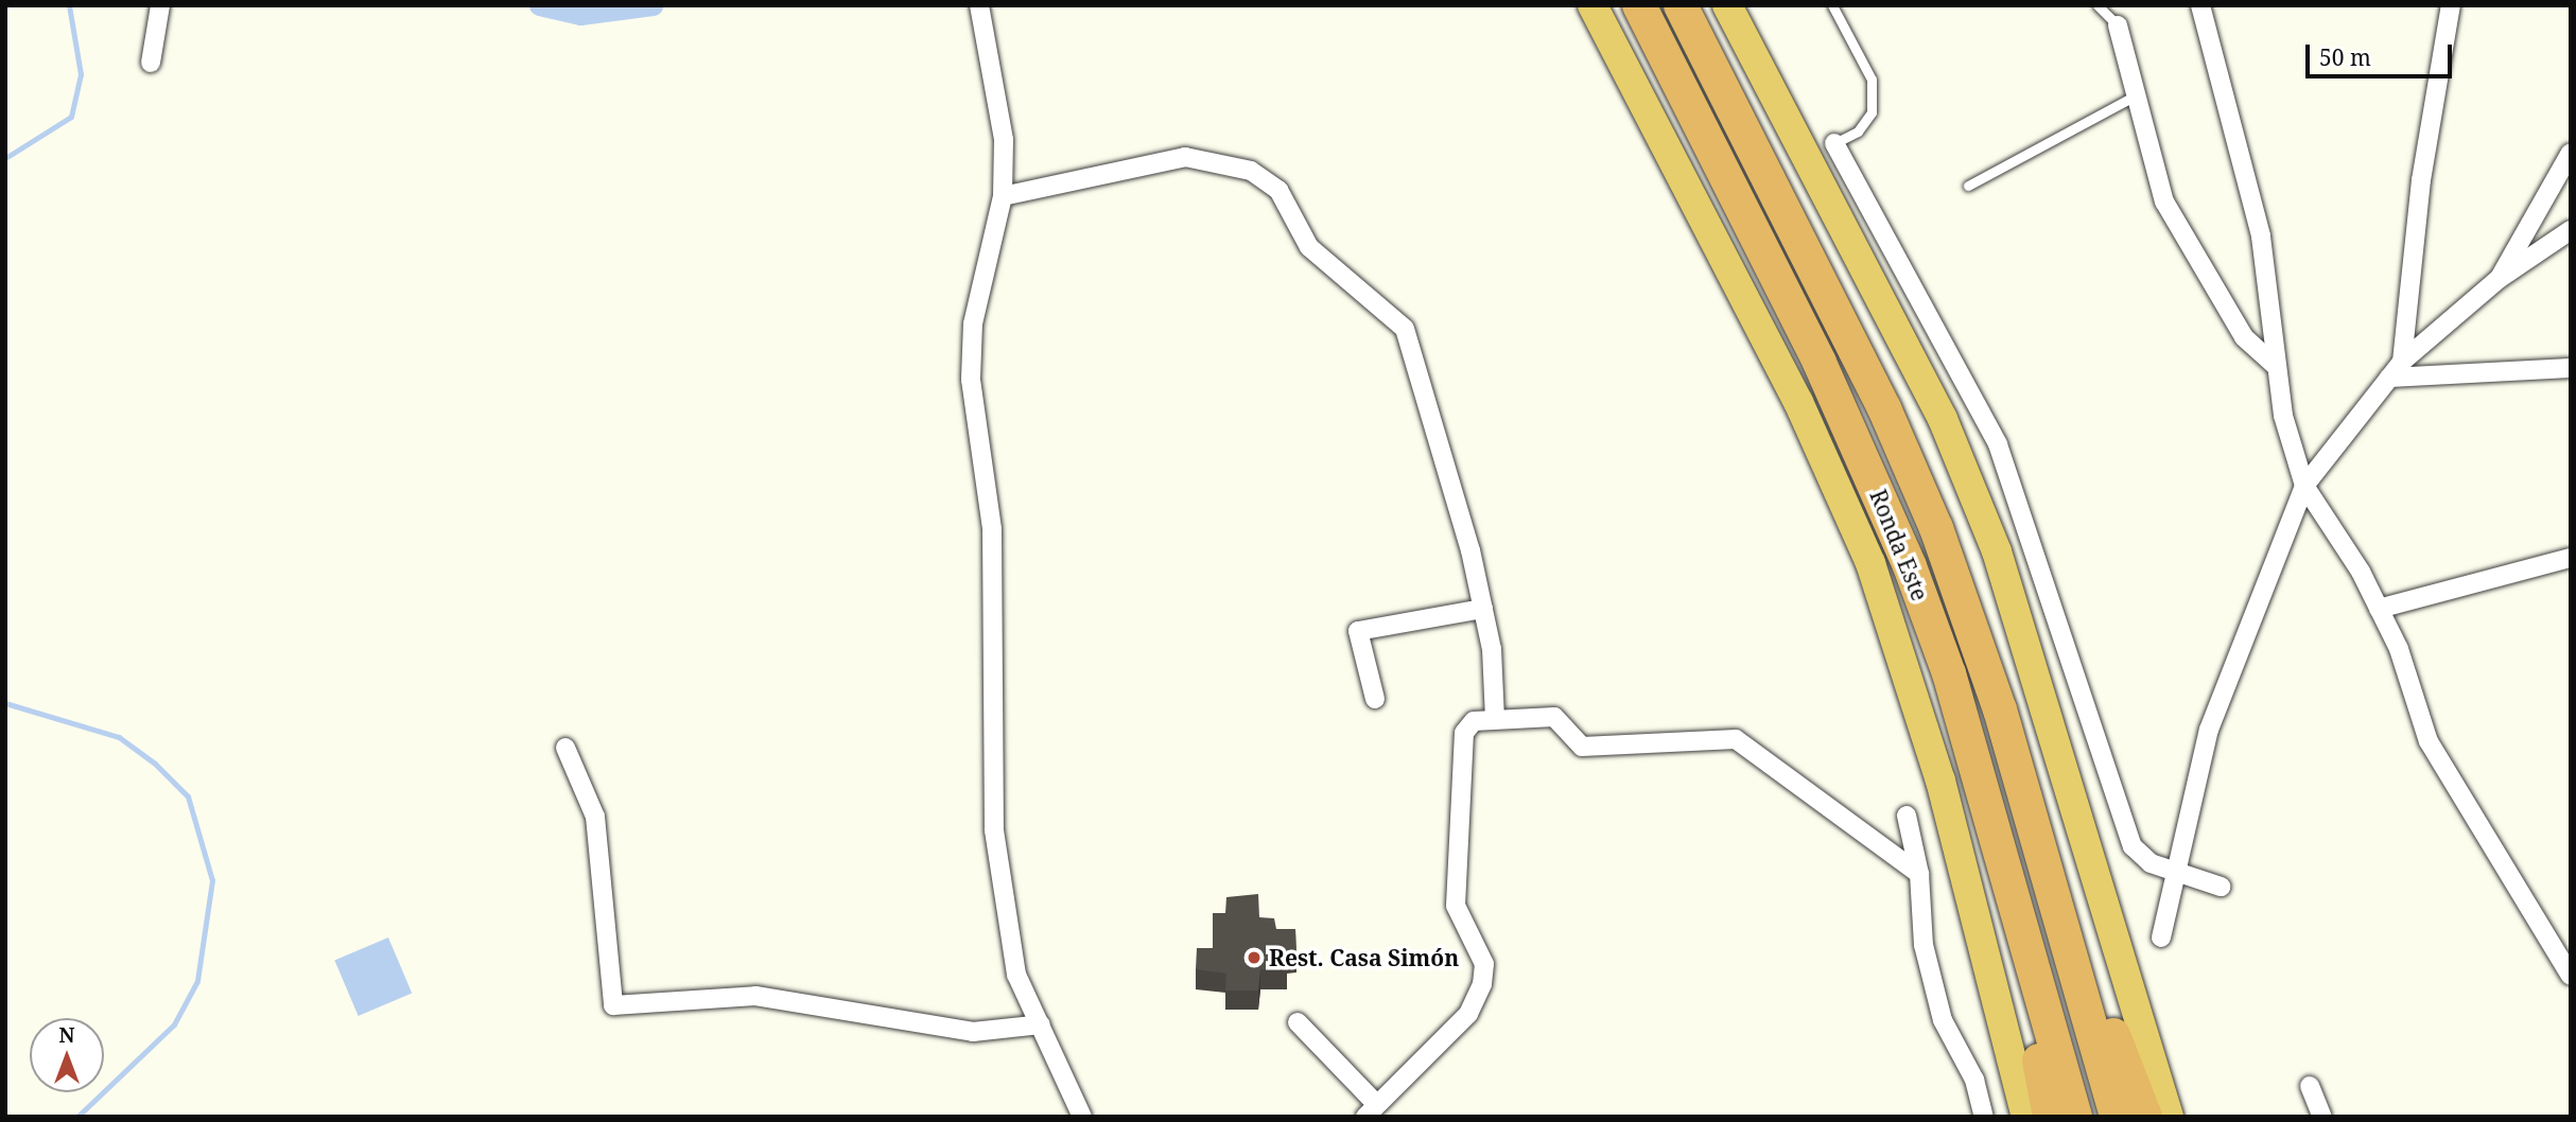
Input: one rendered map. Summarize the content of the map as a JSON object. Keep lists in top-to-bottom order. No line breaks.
{"streets":{"highway":["Ronda Este"]},"places":["Rest. Casa Simón"],"scale_bar":"50 m","north":"top"}
